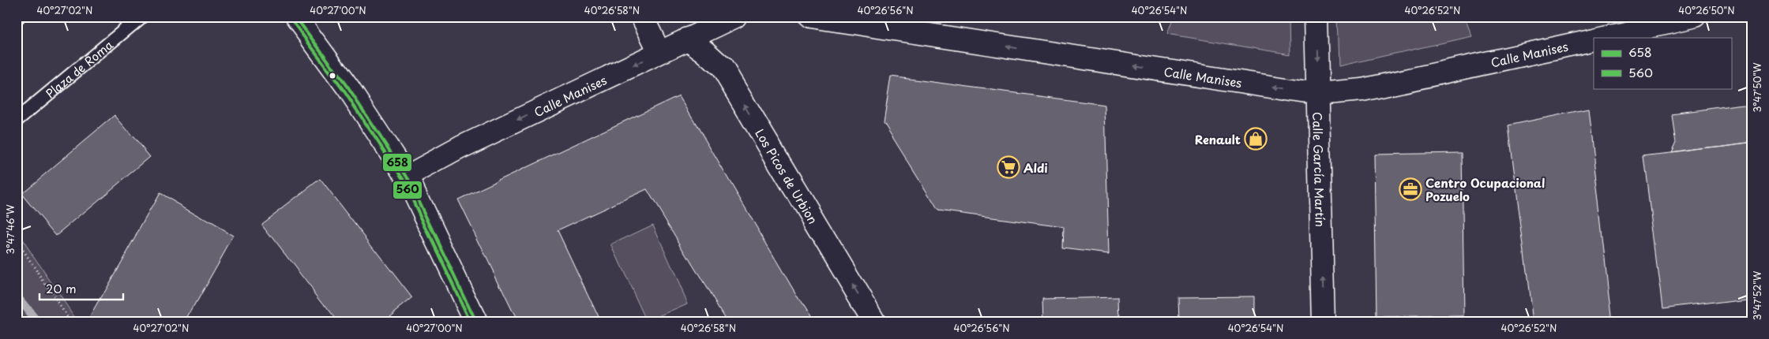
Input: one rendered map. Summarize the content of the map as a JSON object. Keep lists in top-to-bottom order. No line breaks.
{"streets":{"street":["Calle Manises","Calle García Martín","Los Picos de Urbion"],"lane":["Plaza de Roma"]},"crossings":[["Calle Manises","Calle García Martín"],["Calle Manises","Los Picos de Urbion"]],"one_way":["Calle Manises","Los Picos de Urbion"],"places":{"shop":["Renault"],"supermarket":["Aldi"],"office":["Centro Ocupacional Pozuelo"]},"lines":["transit line 658","transit line 560"],"legend":["658","560"],"scale_bar":"20 m","coordinates":["40°27'02\"N","40°27'00\"N","40°26'58\"N","40°26'56\"N","40°26'54\"N","40°26'52\"N","40°26'50\"N","3°47'50\"W","3°47'46\"W","3°47'52\"W"]}
